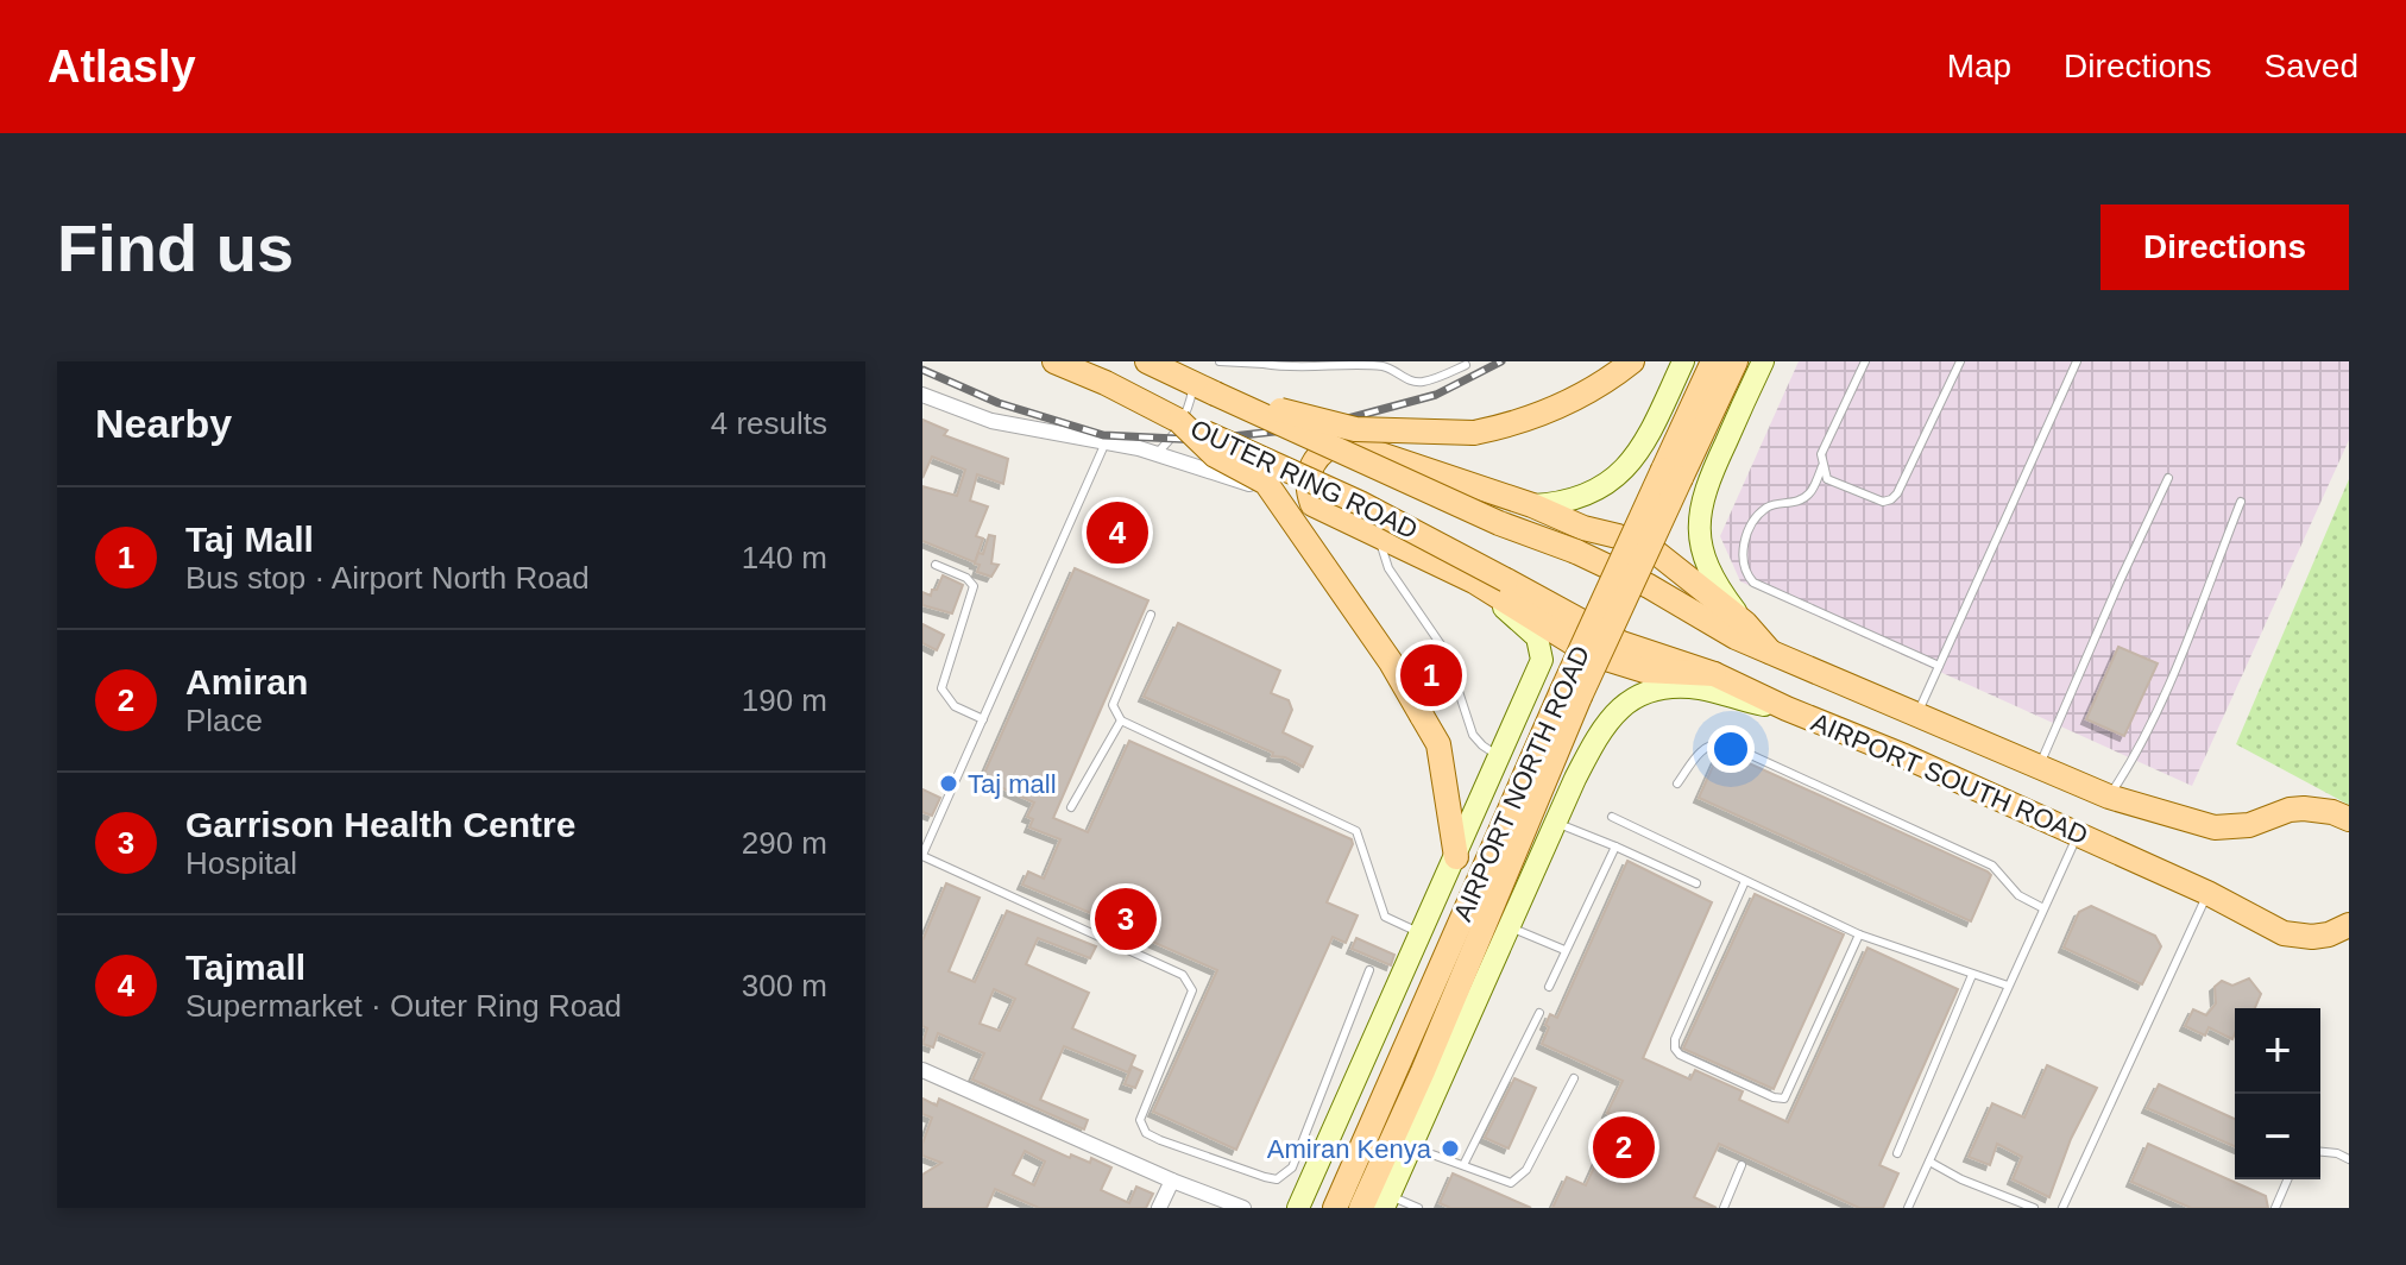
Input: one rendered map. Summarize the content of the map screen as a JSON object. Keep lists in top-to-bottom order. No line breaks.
{"streets":{"main road":["OUTER RING ROAD","AIRPORT SOUTH ROAD","AIRPORT NORTH ROAD"]},"crossings":[["OUTER RING ROAD","AIRPORT SOUTH ROAD"],["AIRPORT SOUTH ROAD","AIRPORT NORTH ROAD"]],"places":["Taj mall","Amiran Kenya"],"page":{"header":"Atlasly","nav":["Map","Directions","Saved"],"buttons":"Directions","title":"Find us","heading":["Nearby","4 results"],"list":[{"mark":"1","name":"Taj Mall","note":"Bus stop · Airport North Road","value":"140 m"},{"mark":"2","name":"Amiran","note":"Place","value":"190 m"},{"mark":"3","name":"Garrison Health Centre","note":"Hospital","value":"290 m"},{"mark":"4","name":"Tajmall","note":"Supermarket · Outer Ring Road","value":"300 m"}],"pins":["4","1","3","2"],"map_buttons":["+","−"]}}
